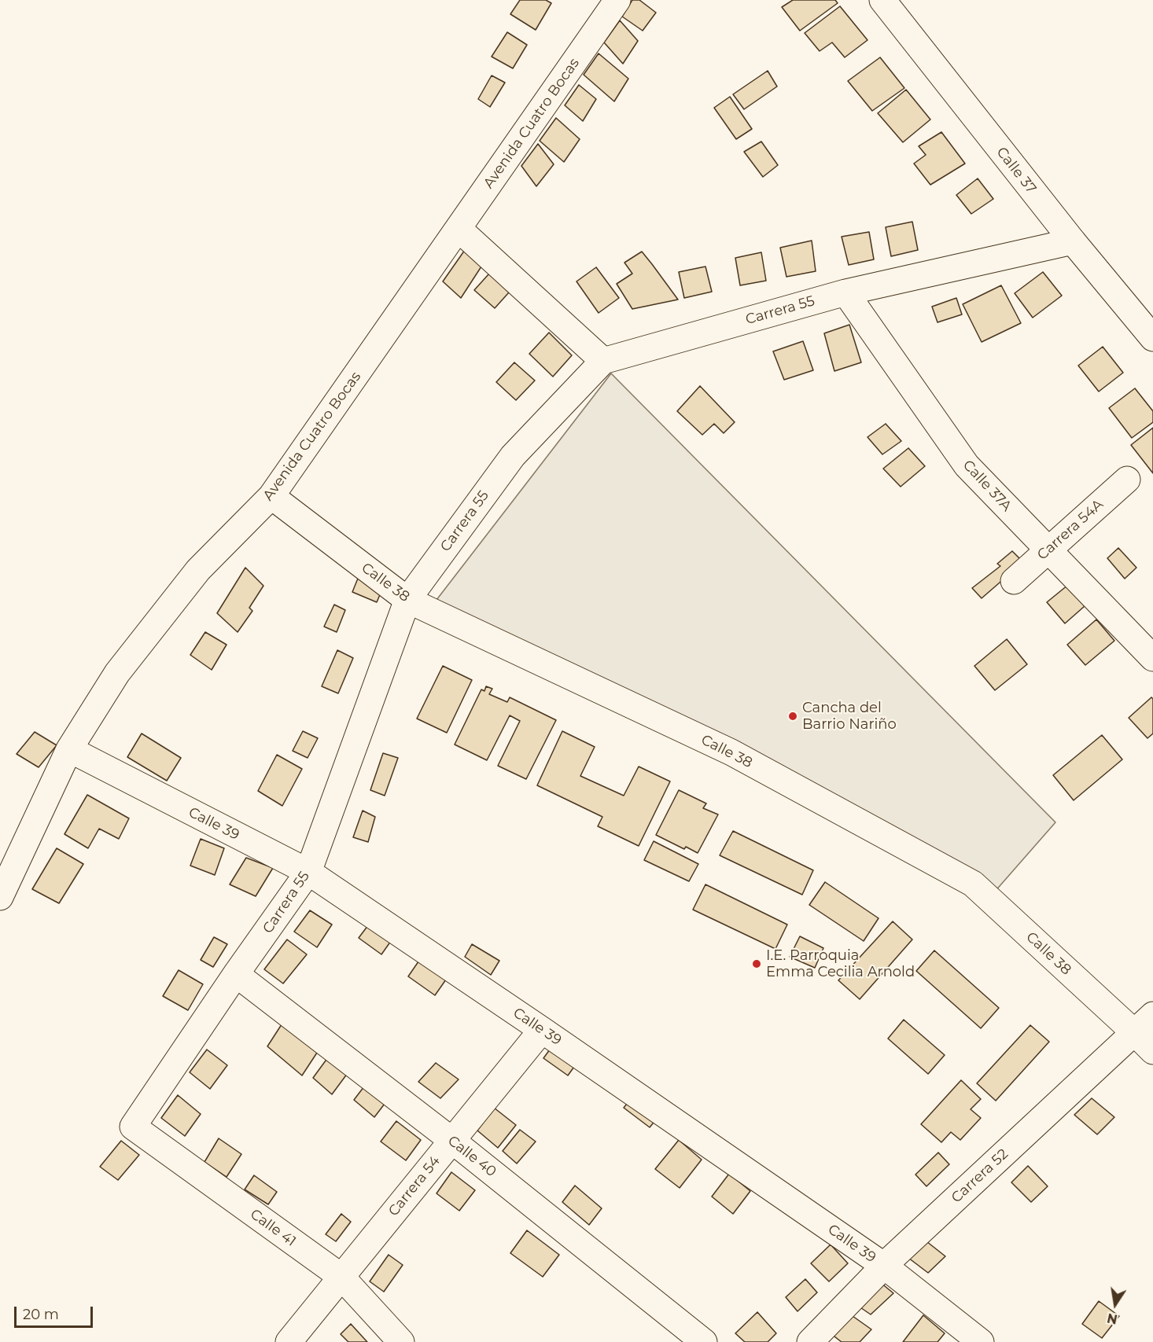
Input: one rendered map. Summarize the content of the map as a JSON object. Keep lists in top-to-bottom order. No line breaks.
{"streets":{"street":["Avenida Cuatro Bocas","Calle 37","Carrera 55","Calle 37A","Carrera 54A","Calle 38","Calle 39","Calle 40","Carrera 52","Carrera 54","Calle 41"]},"crossings":[["Avenida Cuatro Bocas","Calle 38"],["Avenida Cuatro Bocas","Calle 39"],["Calle 37","Carrera 55"],["Carrera 55","Calle 37A"],["Carrera 55","Calle 38"],["Carrera 55","Calle 39"],["Carrera 55","Calle 40"],["Carrera 55","Calle 41"],["Calle 37A","Carrera 54A"],["Calle 38","Carrera 52"],["Calle 39","Carrera 52"],["Calle 39","Carrera 54"],["Calle 40","Carrera 54"],["Carrera 54","Calle 41"]],"places":["Cancha del Barrio Nariño","I.E. Parroquia Emma Cecilia Arnold"],"scale_bar":"20 m","north":"bottom"}
